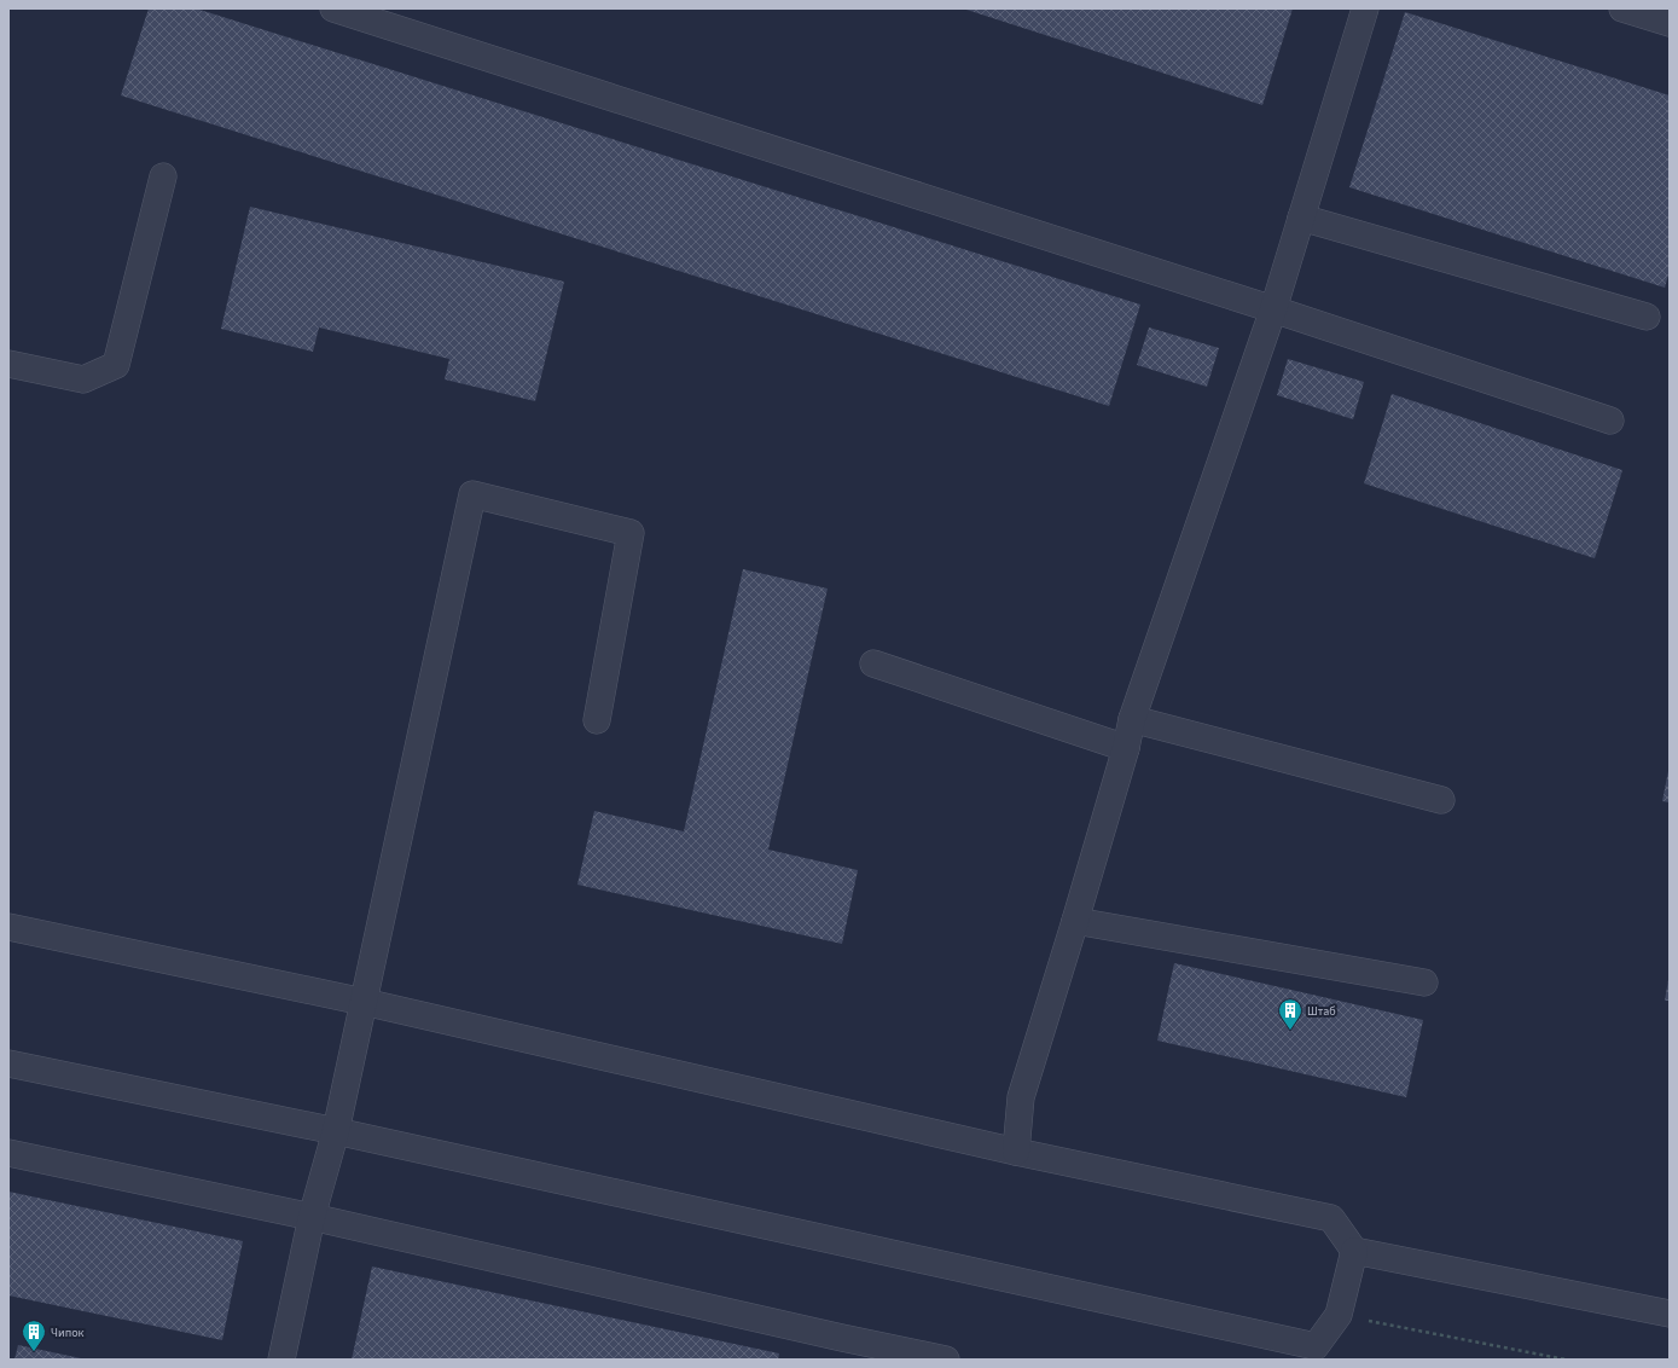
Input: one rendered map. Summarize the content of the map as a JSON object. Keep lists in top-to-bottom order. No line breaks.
{"places":{"building":["Штаб","Чипок"]}}
